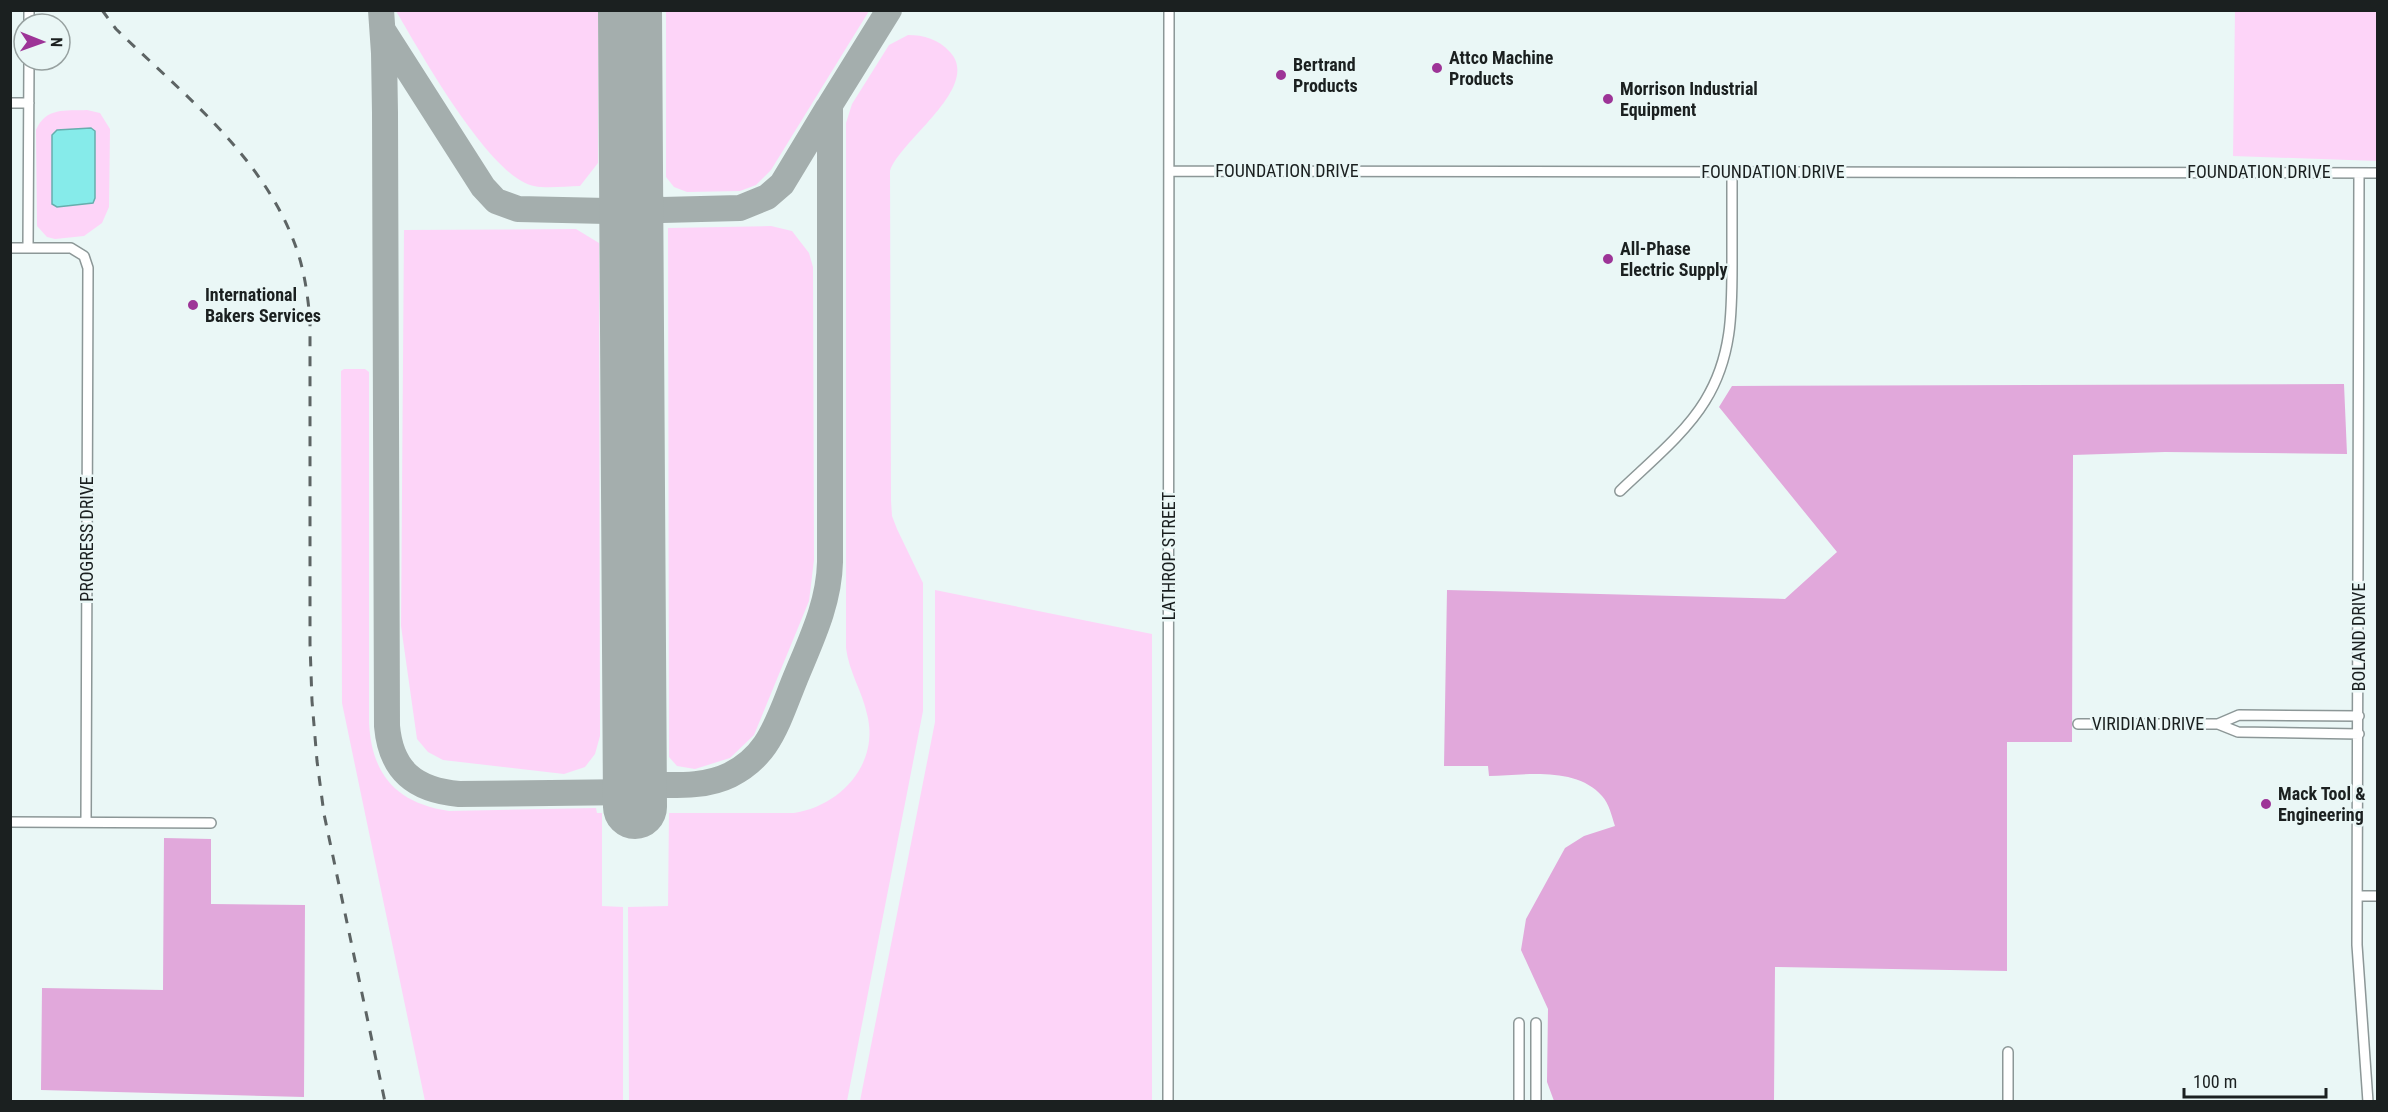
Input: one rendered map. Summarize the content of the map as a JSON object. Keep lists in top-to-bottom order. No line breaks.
{"streets":{"street":["FOUNDATION DRIVE","PROGRESS DRIVE","LATHROP STREET","BOLAND DRIVE","VIRIDIAN DRIVE"]},"crossings":[["FOUNDATION DRIVE","LATHROP STREET"],["FOUNDATION DRIVE","BOLAND DRIVE"],["BOLAND DRIVE","VIRIDIAN DRIVE"]],"places":["Attco Machine Products","Bertrand Products","Morrison Industrial Equipment","All-Phase Electric Supply","International Bakers Services","Mack Tool & Engineering"],"scale_bar":"100 m","north":"right"}
